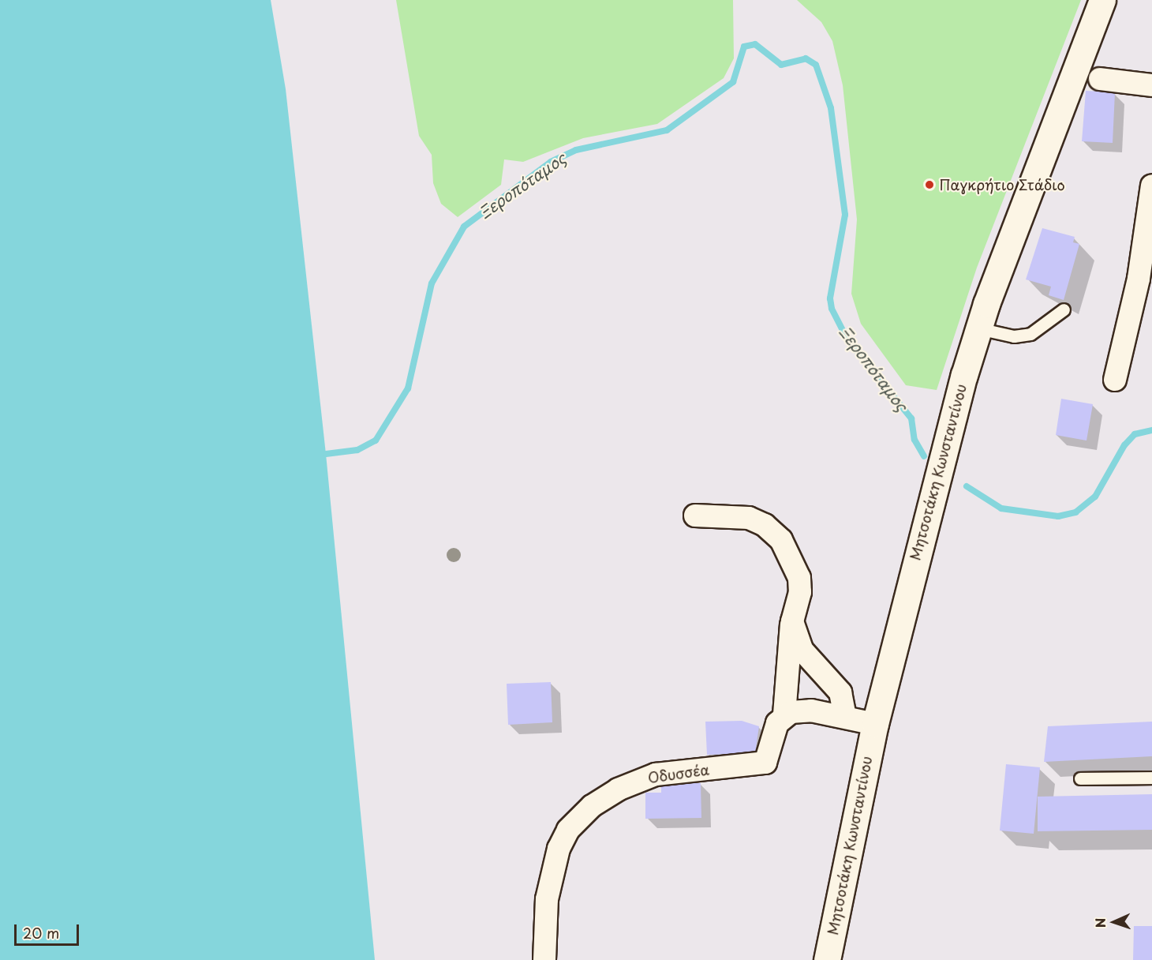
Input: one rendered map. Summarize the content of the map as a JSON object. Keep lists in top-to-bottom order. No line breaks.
{"streets":{"street":["Μητσοτάκη Κωνσταντίνου","Οδυσσέα"]},"water":["Ξεροπόταμος"],"places":["Παγκρήτιο Στάδιο"],"scale_bar":"20 m","north":"left"}
